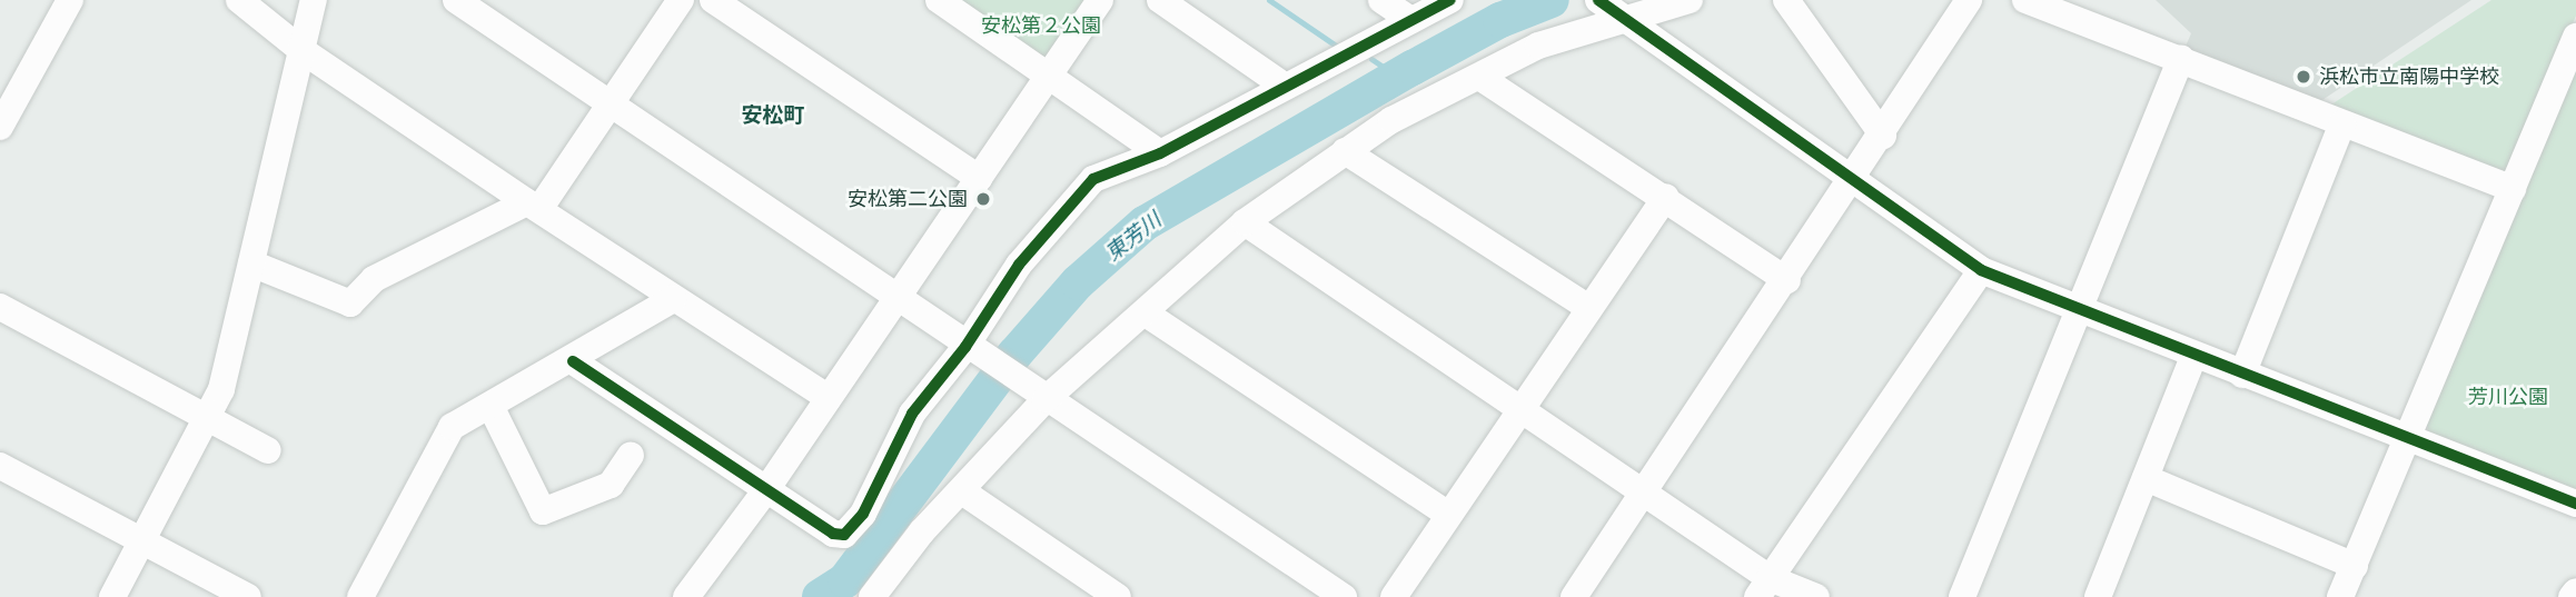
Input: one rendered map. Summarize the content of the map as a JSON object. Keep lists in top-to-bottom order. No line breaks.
{"districts":["安松町"],"water":["東芳川"],"parks":["安松第２公園","芳川公園"],"places":["浜松市立南陽中学校","安松第二公園"]}
